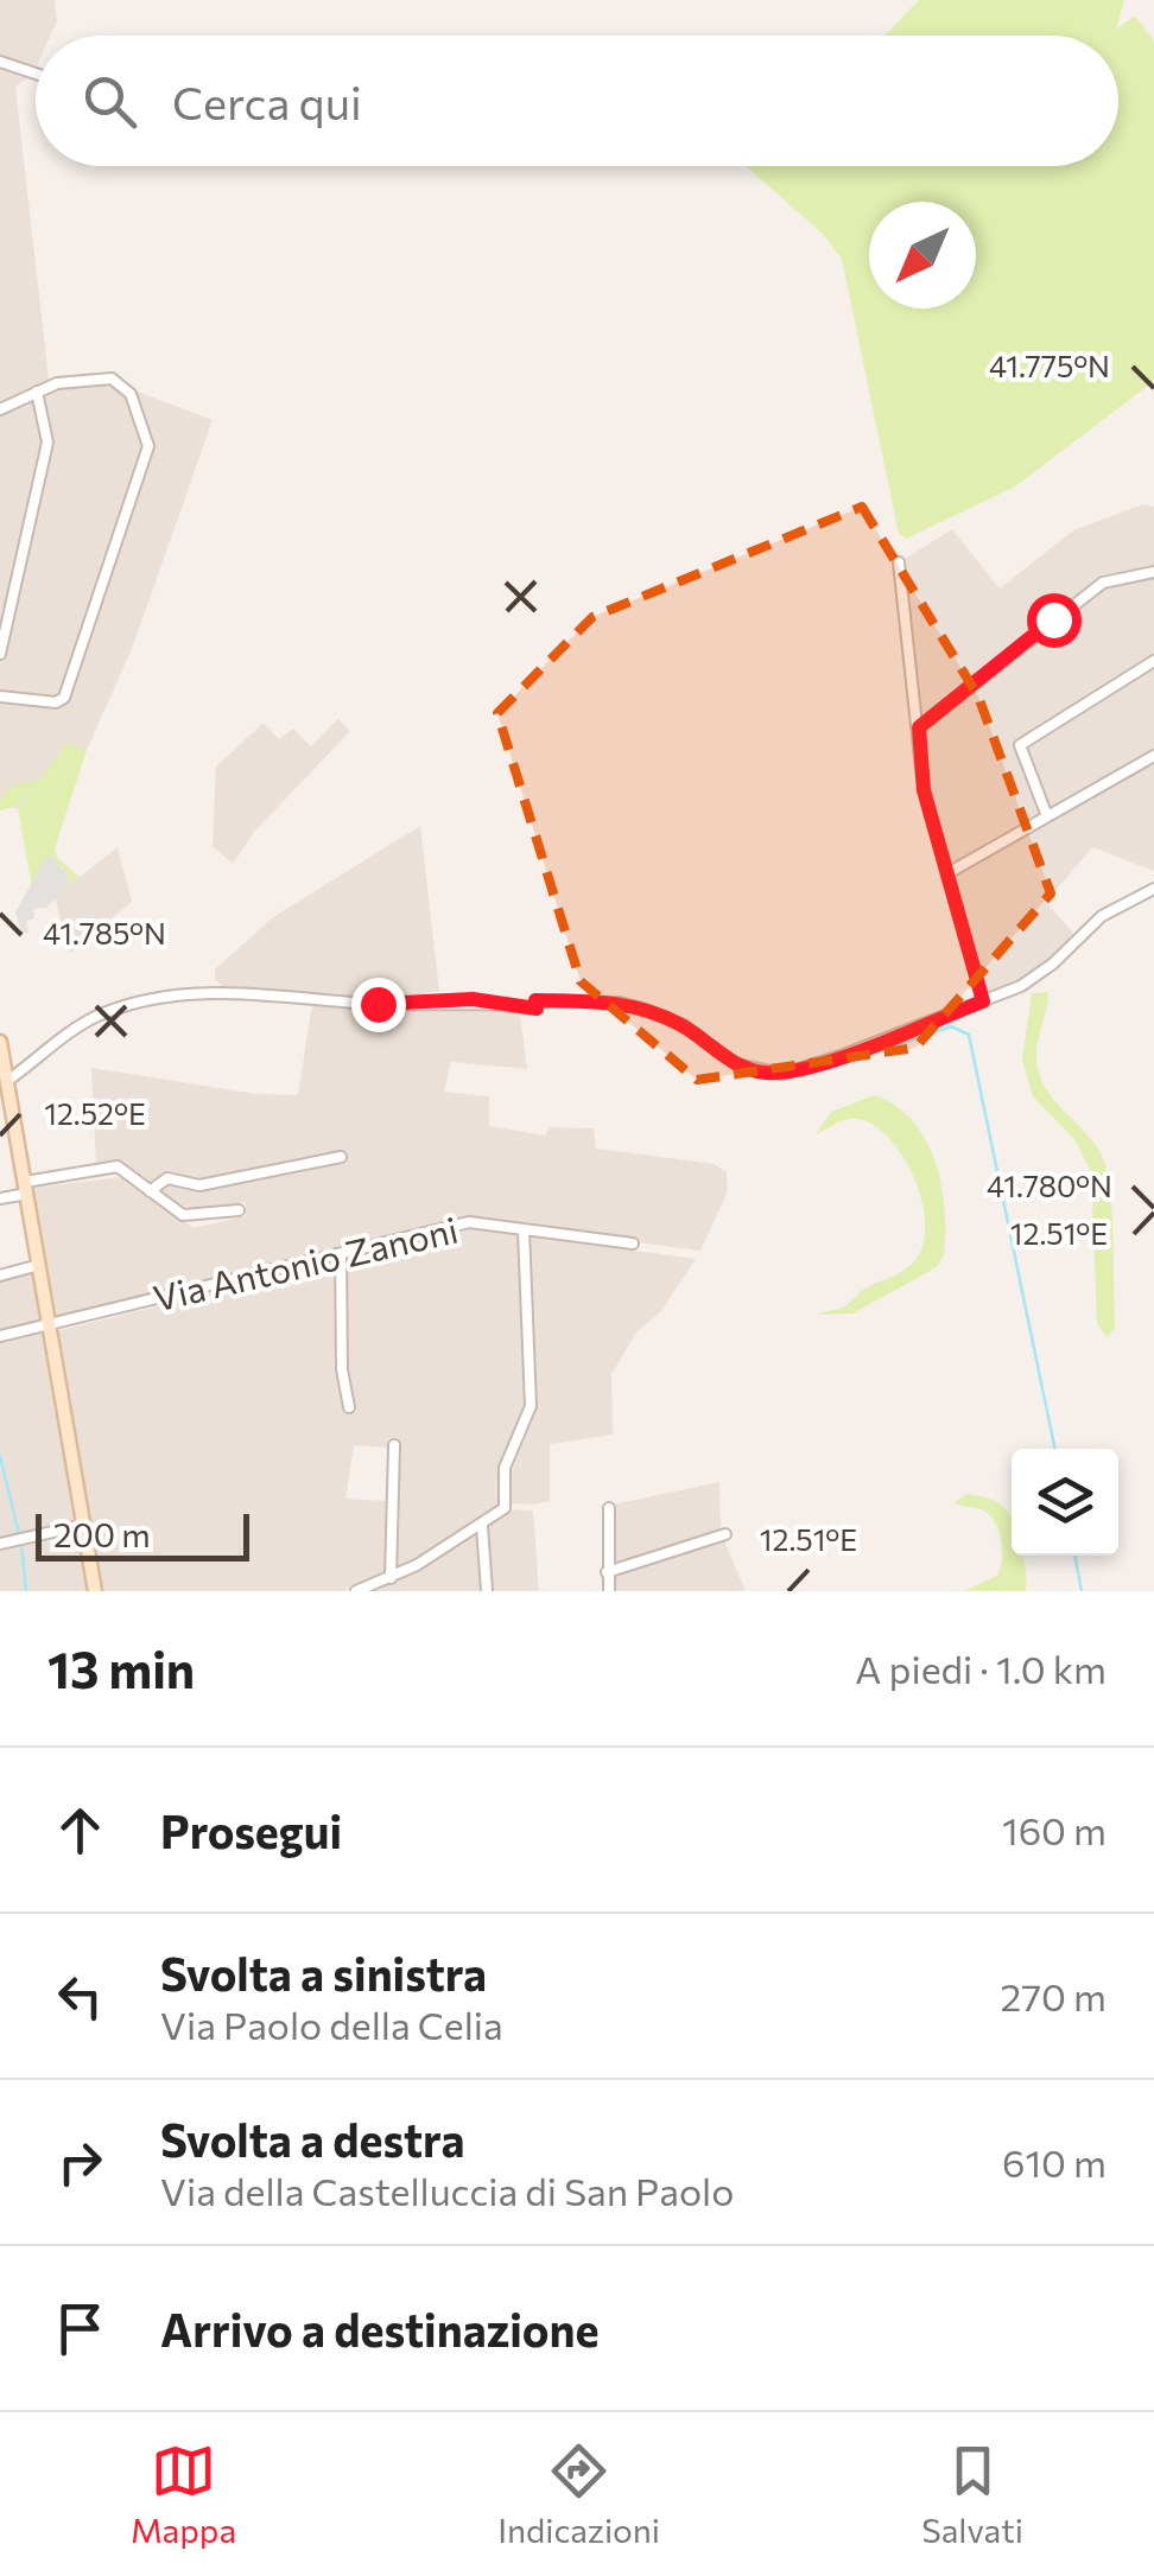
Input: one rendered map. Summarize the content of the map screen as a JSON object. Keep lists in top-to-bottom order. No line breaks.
{"streets":{"street":["Via Antonio Zanoni"]},"scale_bar":"200 m","north":"bottom left","page":{"search":"Cerca qui","scale":"200 m","heading":["13 min","A piedi · 1.0 km"],"list":[["Prosegui","160 m"],["Svolta a sinistra","Via Paolo della Celia","270 m"],["Svolta a destra","Via della Castelluccia di San Paolo","610 m"],"Arrivo a destinazione"],"nav":["Mappa","Indicazioni","Salvati"]},"coordinates":["41.775°N","41.785°N","12.52°E","41.780°N","12.51°E"]}
